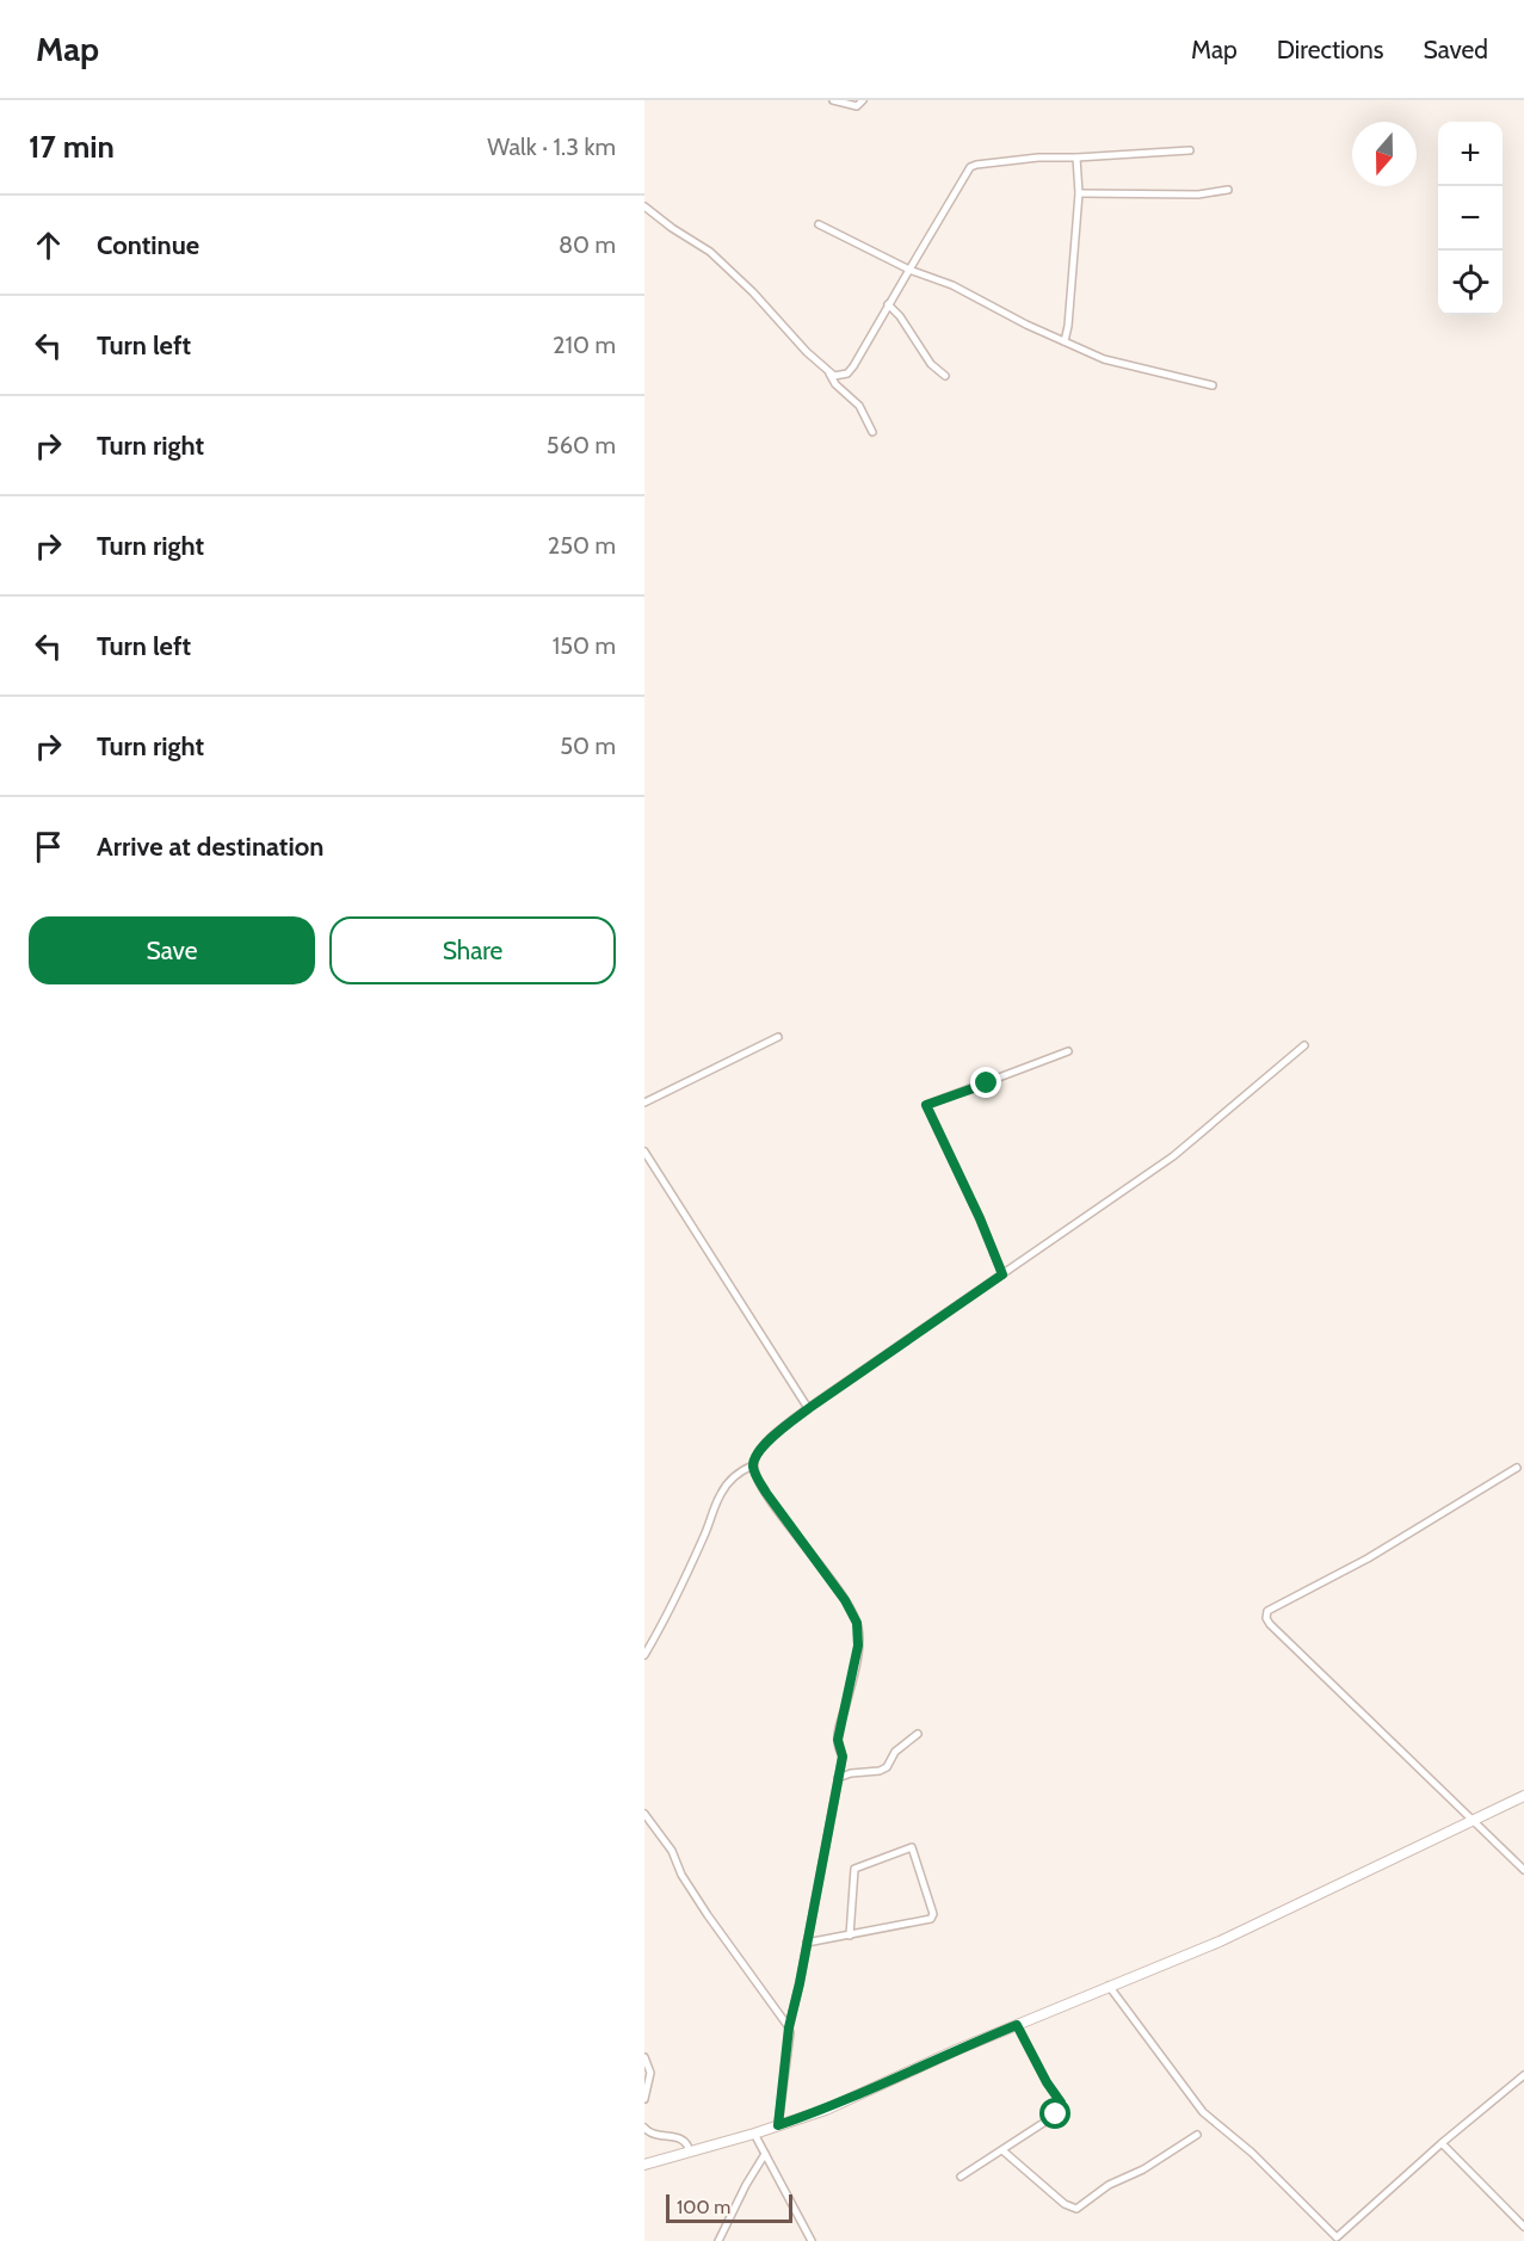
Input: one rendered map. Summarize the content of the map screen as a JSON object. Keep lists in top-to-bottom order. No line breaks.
{"scale_bar":"100 m","north":"bottom","page":{"header":"Map","nav":["Map","Directions","Saved"],"heading":["17 min","Walk · 1.3 km"],"map_buttons":["+","−"],"list":[["Continue","80 m"],["Turn left","210 m"],["Turn right","560 m"],["Turn right","250 m"],["Turn left","150 m"],["Turn right","50 m"],"Arrive at destination"],"buttons":["Save","Share"],"scale":"100 m"}}
